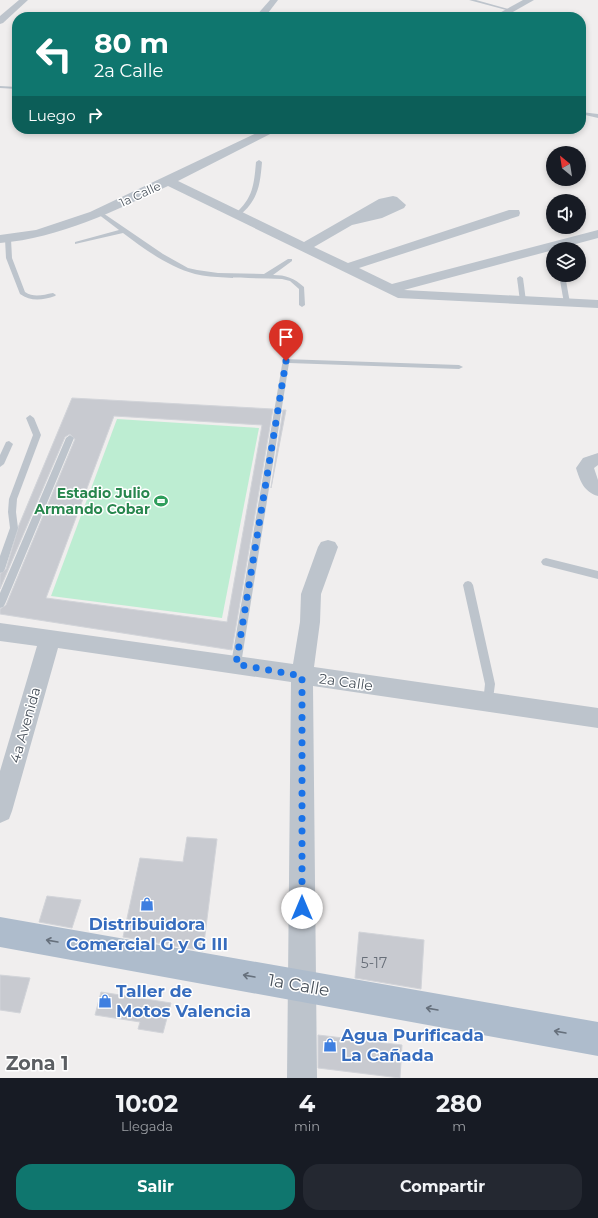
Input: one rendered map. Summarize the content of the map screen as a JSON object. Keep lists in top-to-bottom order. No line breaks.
{"streets":{"main road":["1a Calle"],"street":["2a Calle","4a Avenida"]},"crossings":[["2a Calle","4a Avenida"]],"one_way":["1a Calle"],"districts":["Zona 1"],"places":{"sports":["Estadio Julio Armando Cobar"],"shop":["Distribuidora Comercial G y G III","Taller de Motos Valencia","Agua Purificada La Cañada"]},"house_numbers":["5-17"],"north":"top left","page":{"turn":["80 m","2a Calle"],"then":"Luego","eta":["10:02","Llegada","4","min","280","m"],"buttons":["Salir","Compartir"]}}
